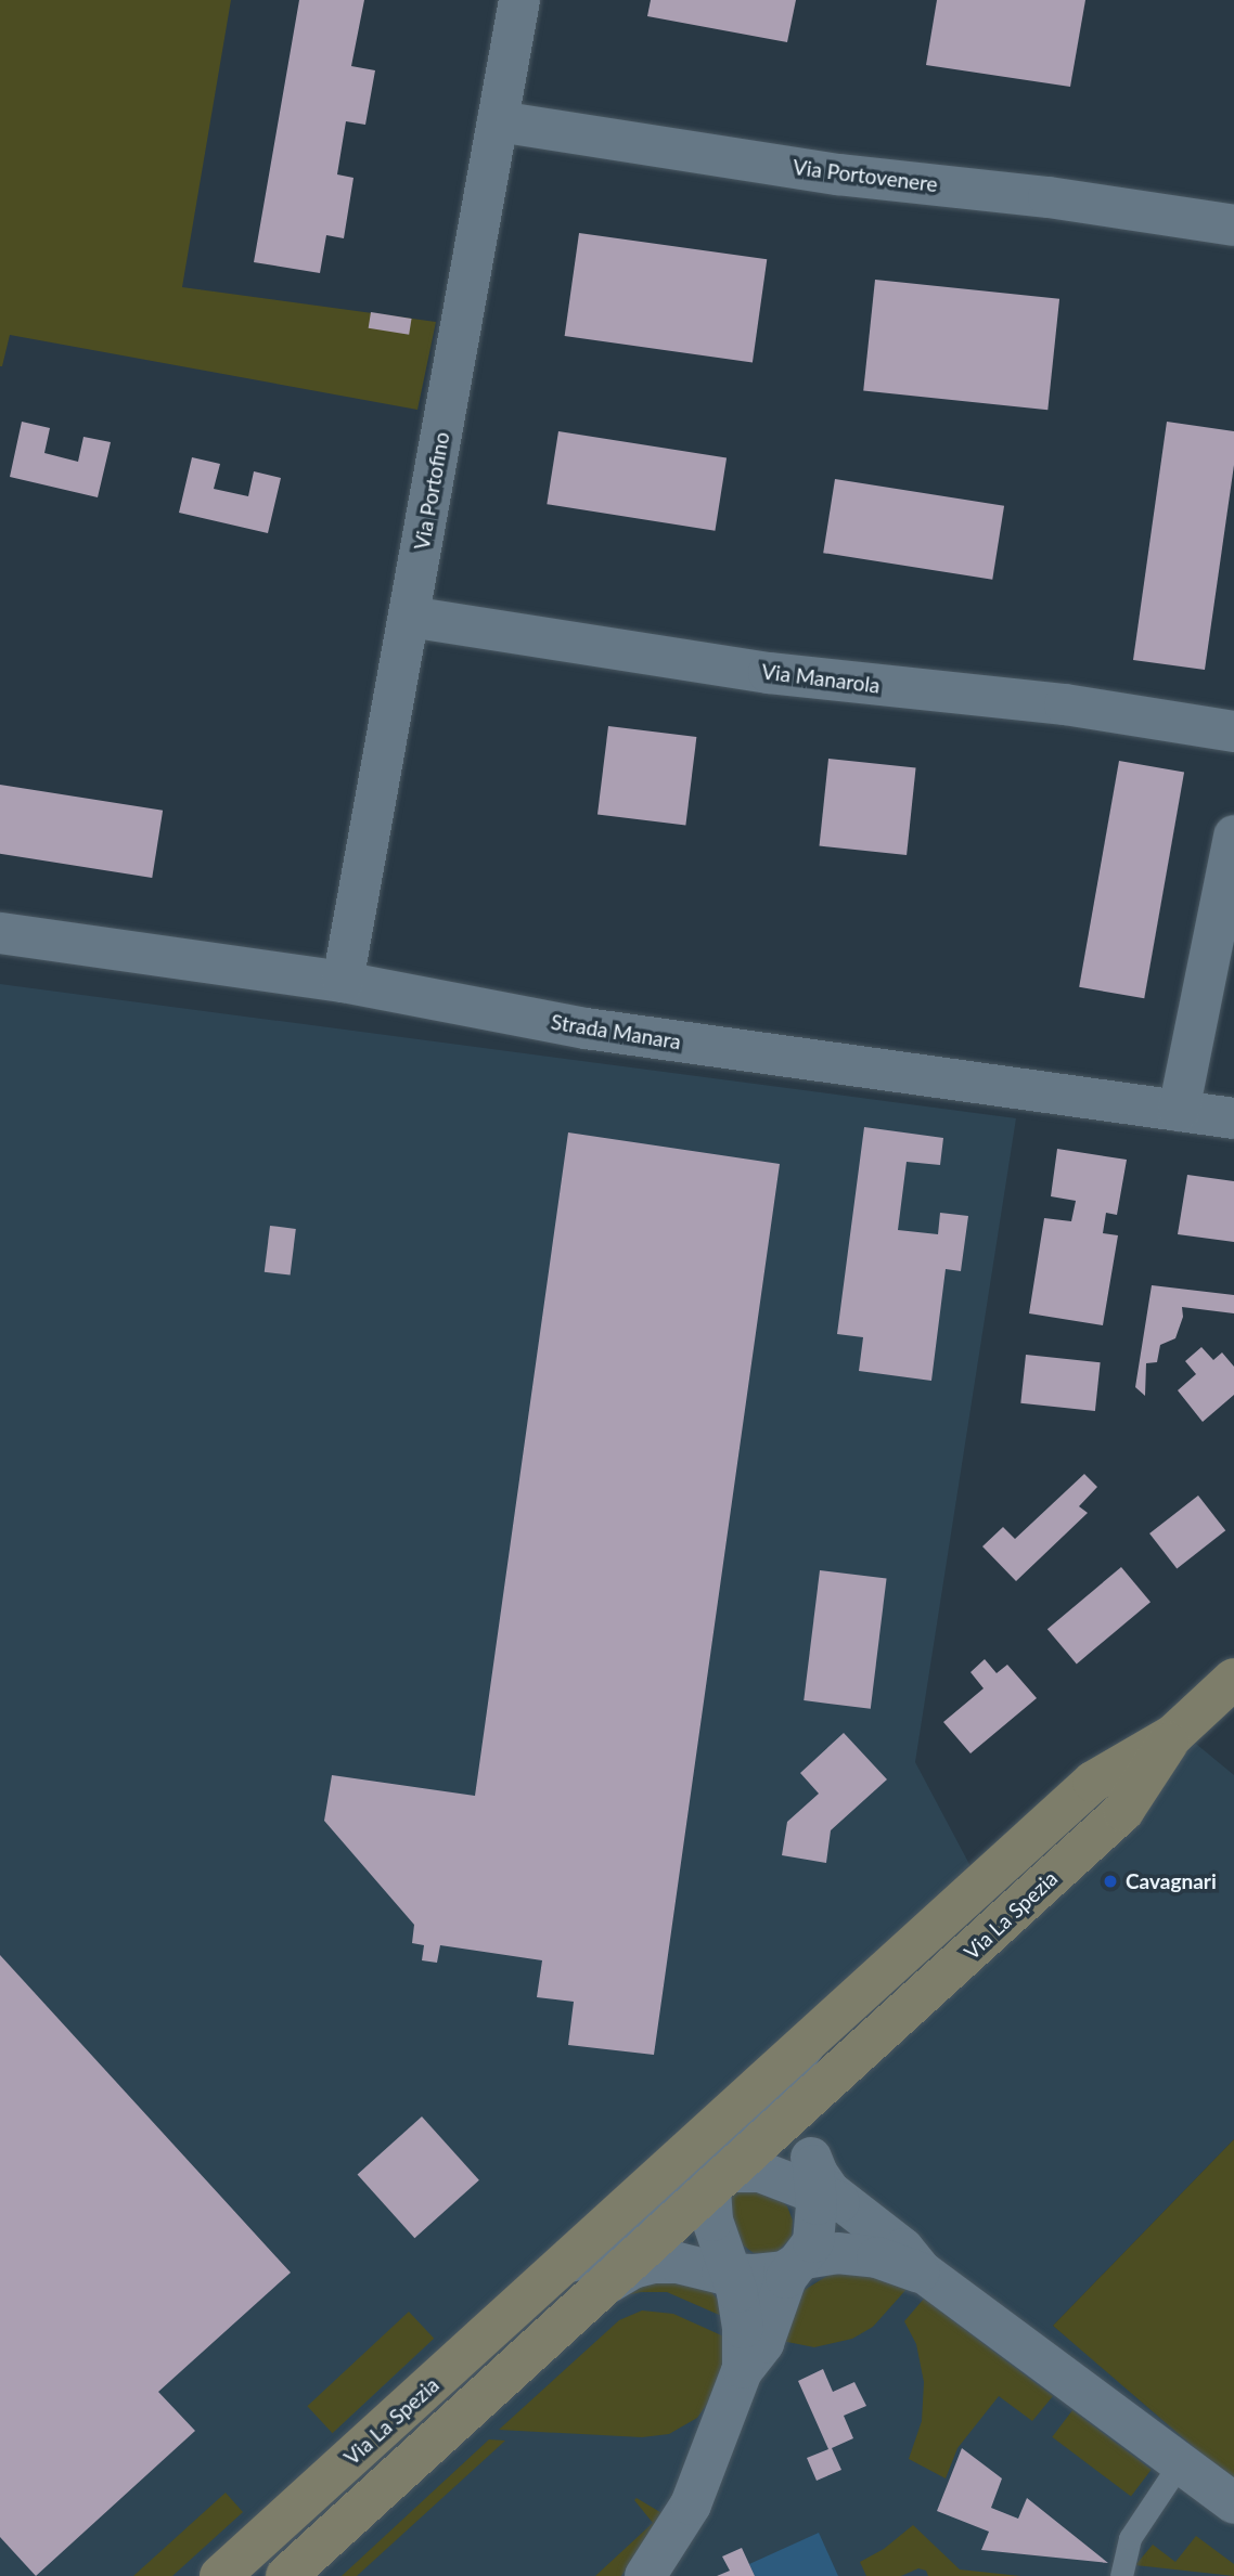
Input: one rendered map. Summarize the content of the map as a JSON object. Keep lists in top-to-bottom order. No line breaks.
{"streets":{"main road":["Via La Spezia"],"street":["Via Portovenere","Via Portofino","Via Manarola","Strada Manara"]},"crossings":[["Via Portovenere","Via Portofino"],["Via Portofino","Via Manarola"],["Via Portofino","Strada Manara"]],"places":["Cavagnari"]}
